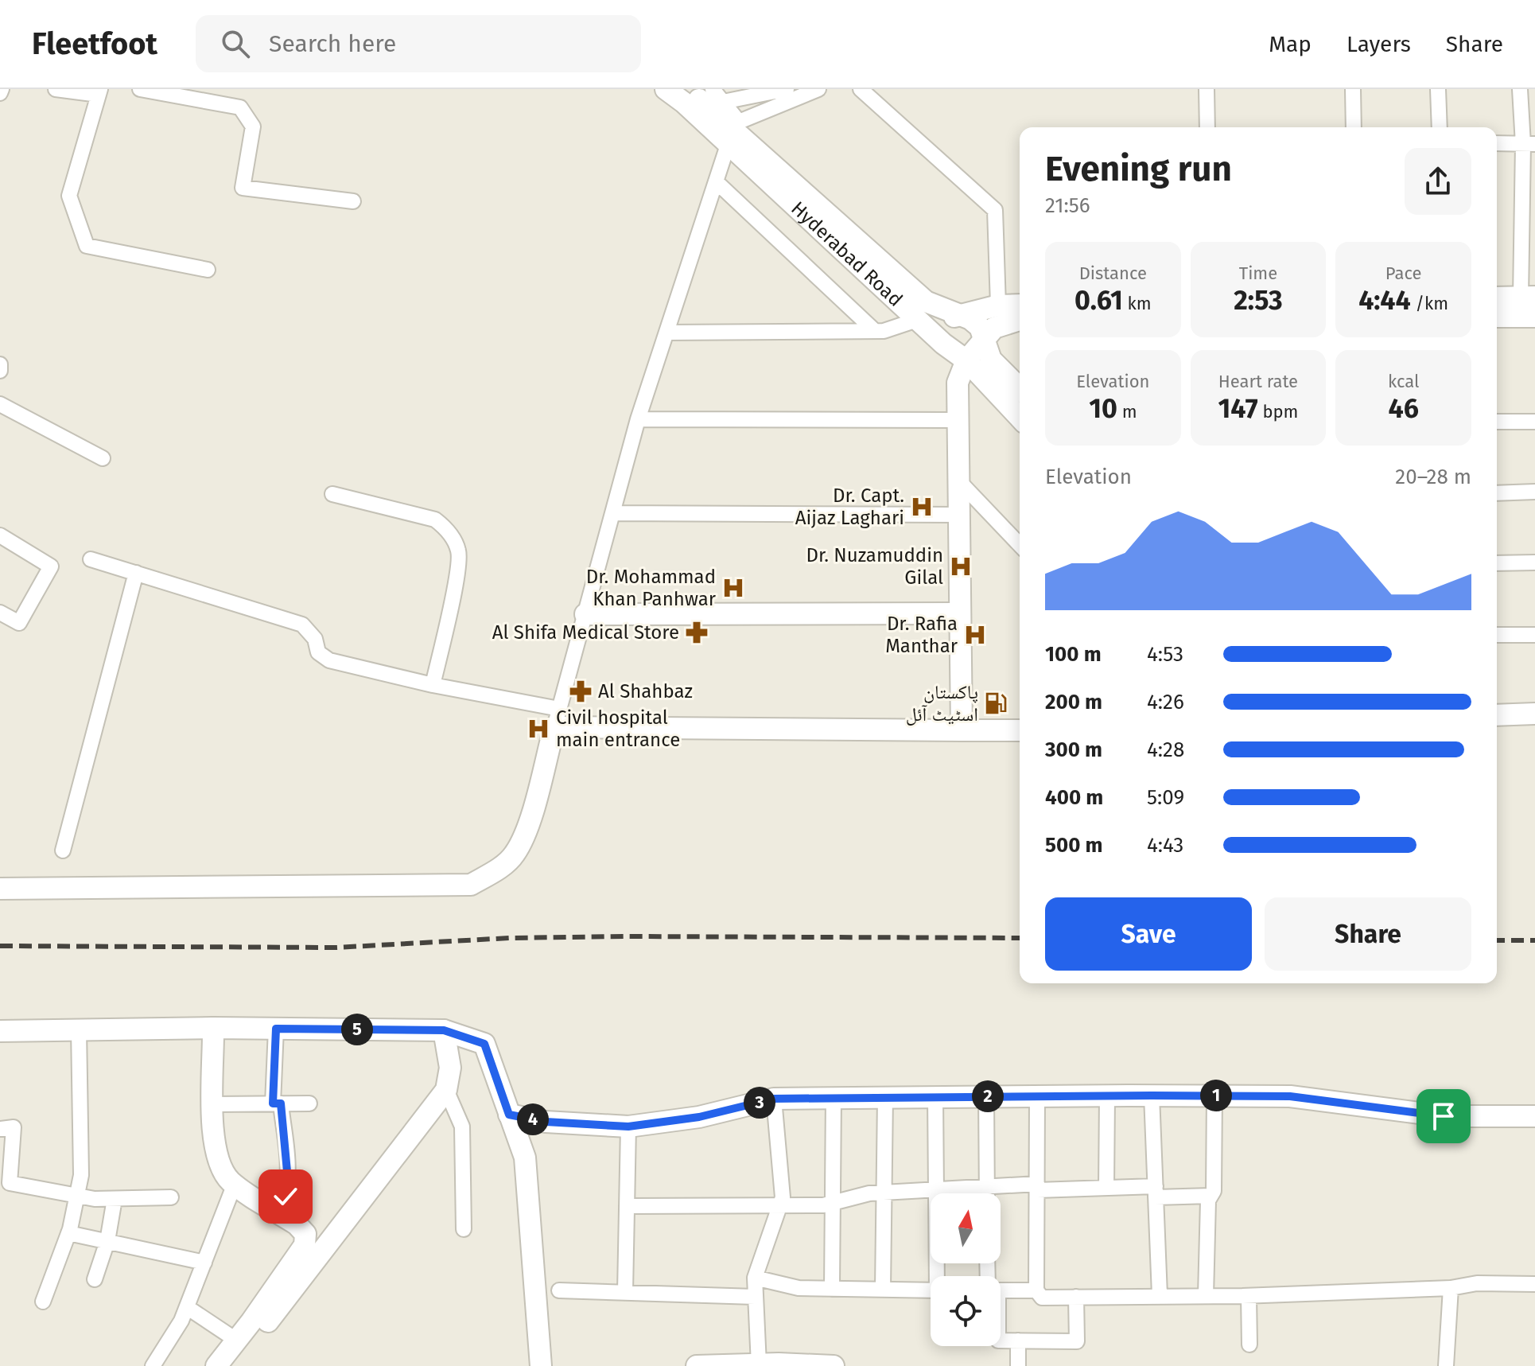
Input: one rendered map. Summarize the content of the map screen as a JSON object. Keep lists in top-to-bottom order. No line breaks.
{"streets":{"main road":["Hyderabad Road"]},"places":{"hospital":["Dr. Capt. Aijaz Laghari","Dr. Nuzamuddin Gilal","Dr. Mohammad Khan Panhwar","Dr. Rafia Manthar","Civil hospital main entrance"],"pharmacy":["Al Shifa Medical Store","Al Shahbaz"],"fuel station":["پاکستان اسٹیٹ آئل"]},"north":"top","page":{"header":"Fleetfoot","search":"Search here","nav":["Map","Layers","Share"],"heading":["Evening run","21:56"],"stats":[["Distance","0.61 km"],["Time","2:53"],["Pace","4:44 /km"],["Elevation","10 m"],["Heart rate","147 bpm"],["kcal","46"]],"chart":["Elevation","20–28 m"],"list":[{"name":"100 m","note":"4:53"},{"name":"200 m","note":"4:26"},{"name":"300 m","note":"4:28"},{"name":"400 m","note":"5:09"},{"name":"500 m","note":"4:43"}],"buttons":["Save","Share"],"pins":["5","1","2","3","4"]}}
